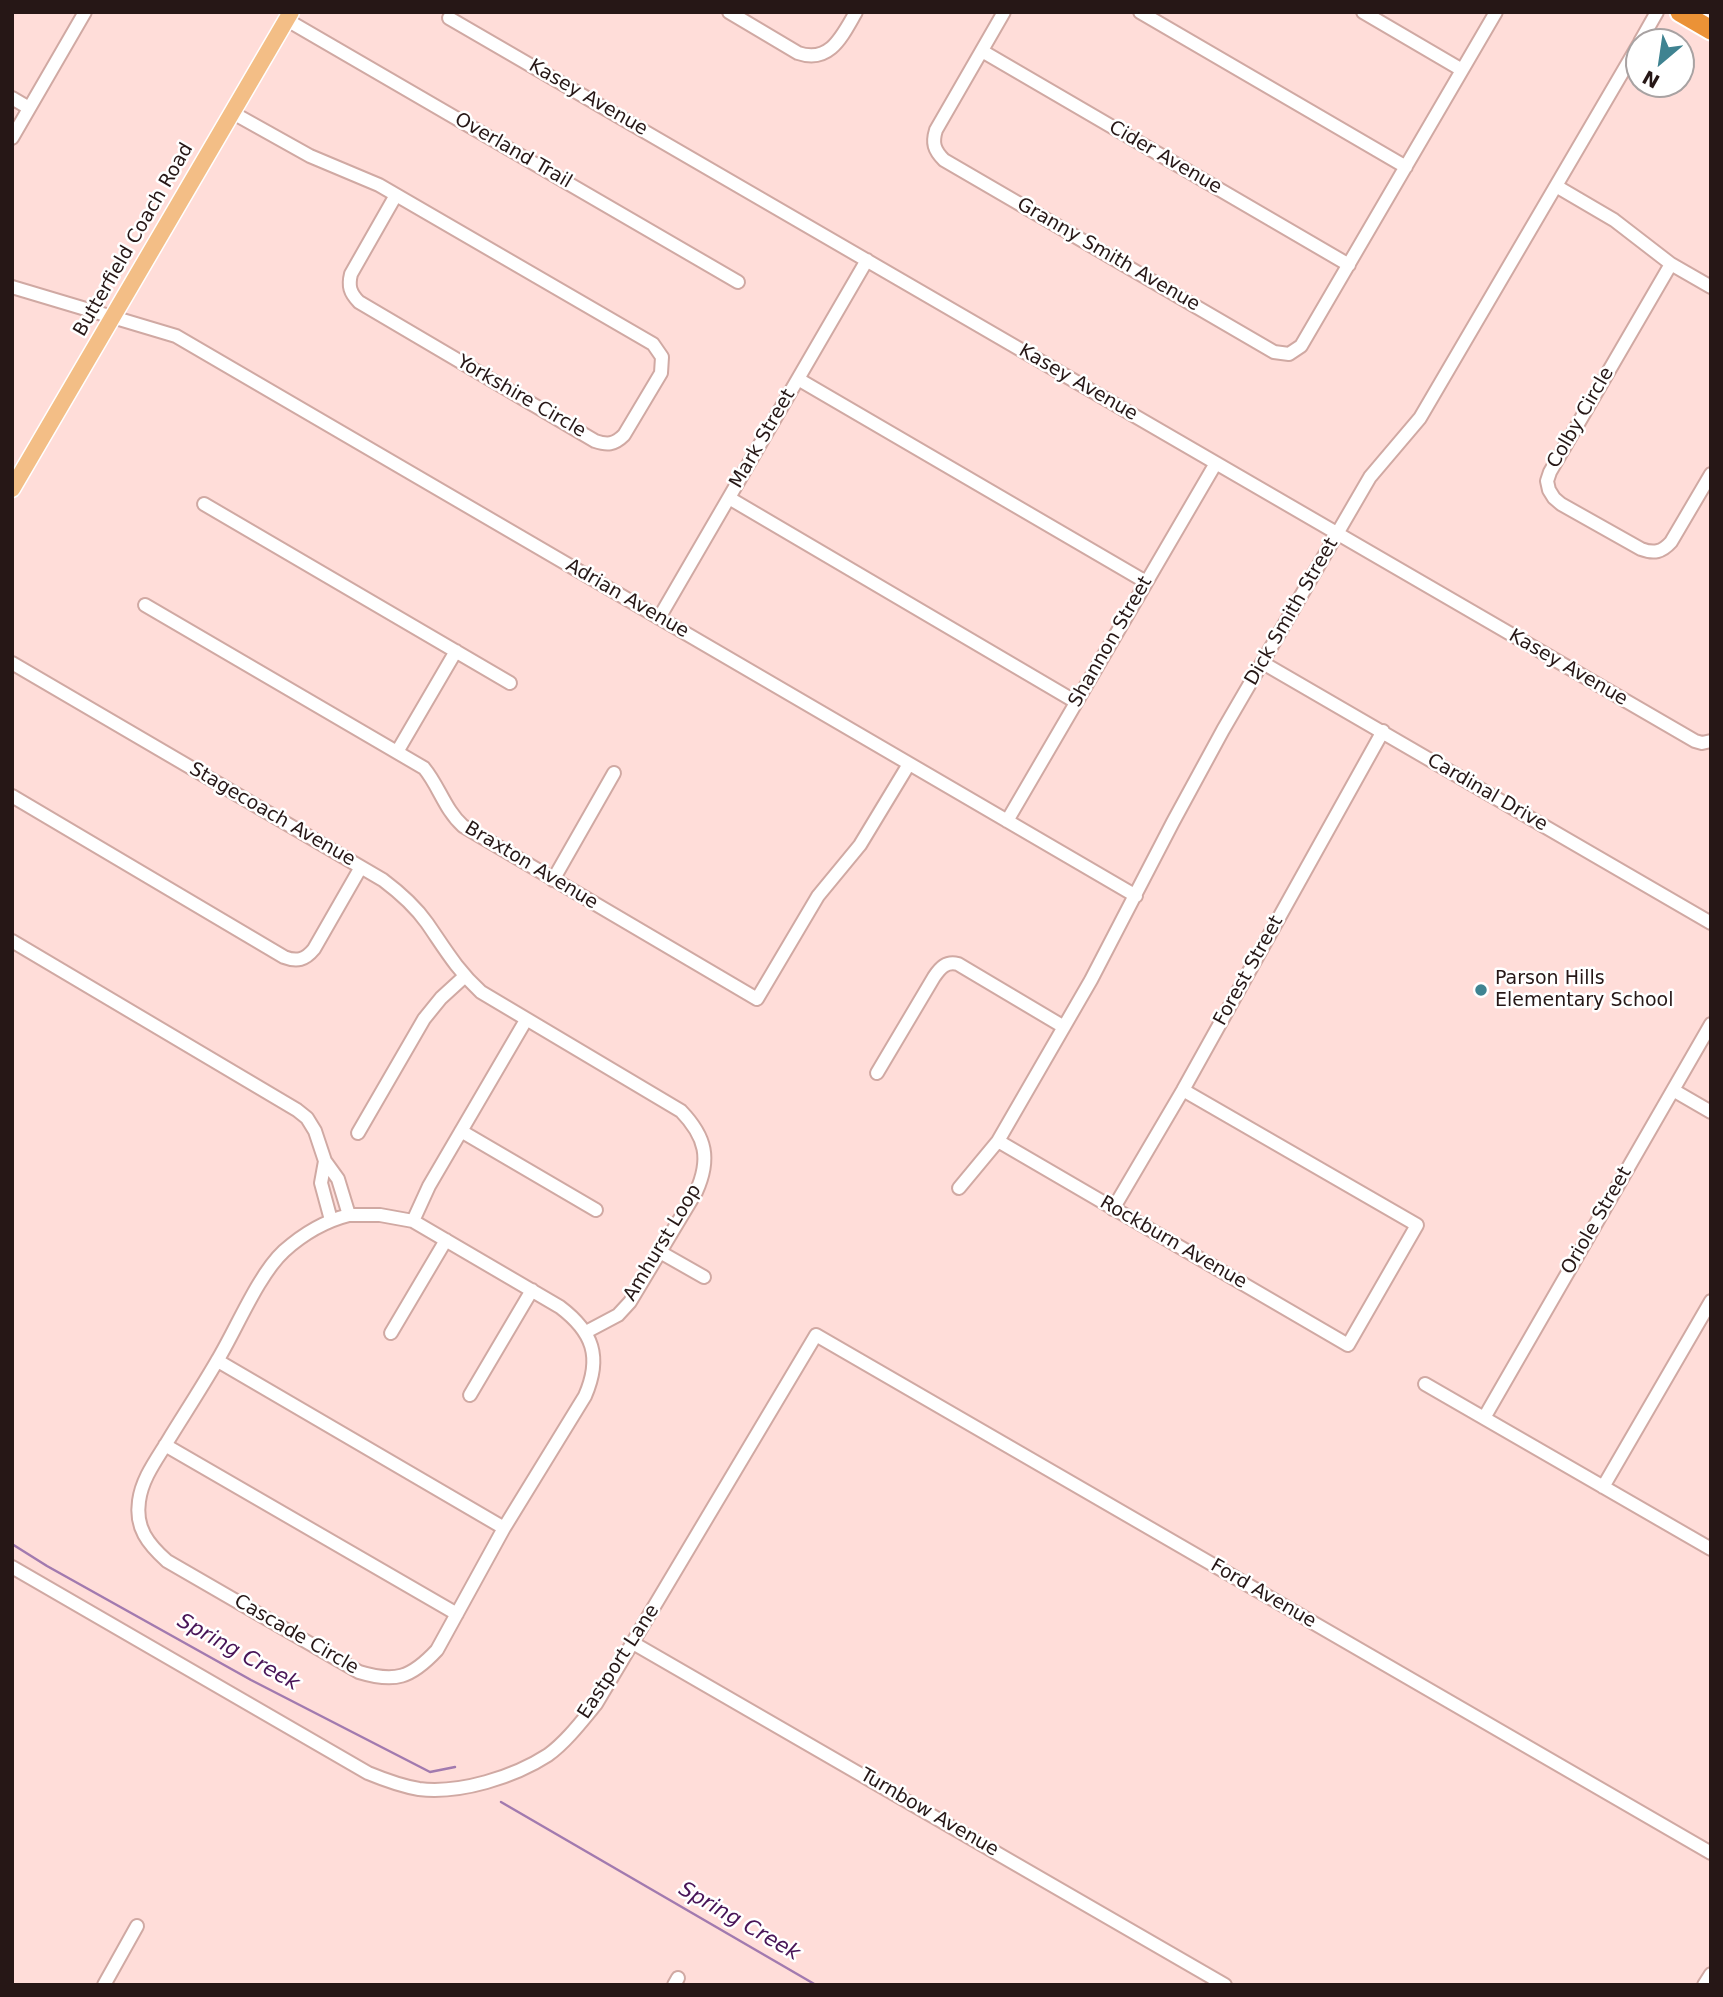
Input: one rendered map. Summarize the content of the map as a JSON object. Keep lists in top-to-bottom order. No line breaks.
{"streets":{"main road":["Butterfield Coach Road"],"street":["Kasey Avenue","Overland Trail","Cider Avenue","Granny Smith Avenue","Yorkshire Circle","Colby Circle","Mark Street","Adrian Avenue","Dick Smith Street","Shannon Street","Cardinal Drive","Stagecoach Avenue","Braxton Avenue","Forest Street","Oriole Street","Amhurst Loop","Rockburn Avenue","Ford Avenue","Cascade Circle","Eastport Lane","Turnbow Avenue"]},"crossings":[["Kasey Avenue","Mark Street"],["Kasey Avenue","Dick Smith Street"],["Kasey Avenue","Shannon Street"],["Overland Trail","Butterfield Coach Road"],["Cider Avenue","Granny Smith Avenue"],["Butterfield Coach Road","Yorkshire Circle"],["Butterfield Coach Road","Adrian Avenue"],["Mark Street","Adrian Avenue"],["Adrian Avenue","Dick Smith Street"],["Adrian Avenue","Shannon Street"],["Adrian Avenue","Braxton Avenue"],["Dick Smith Street","Cardinal Drive"],["Dick Smith Street","Rockburn Avenue"],["Cardinal Drive","Forest Street"],["Stagecoach Avenue","Amhurst Loop"],["Forest Street","Rockburn Avenue"],["Amhurst Loop","Cascade Circle"],["Ford Avenue","Eastport Lane"],["Eastport Lane","Turnbow Avenue"]],"water":["Spring Creek"],"places":["Parson Hills Elementary School"],"north":"bottom left"}
